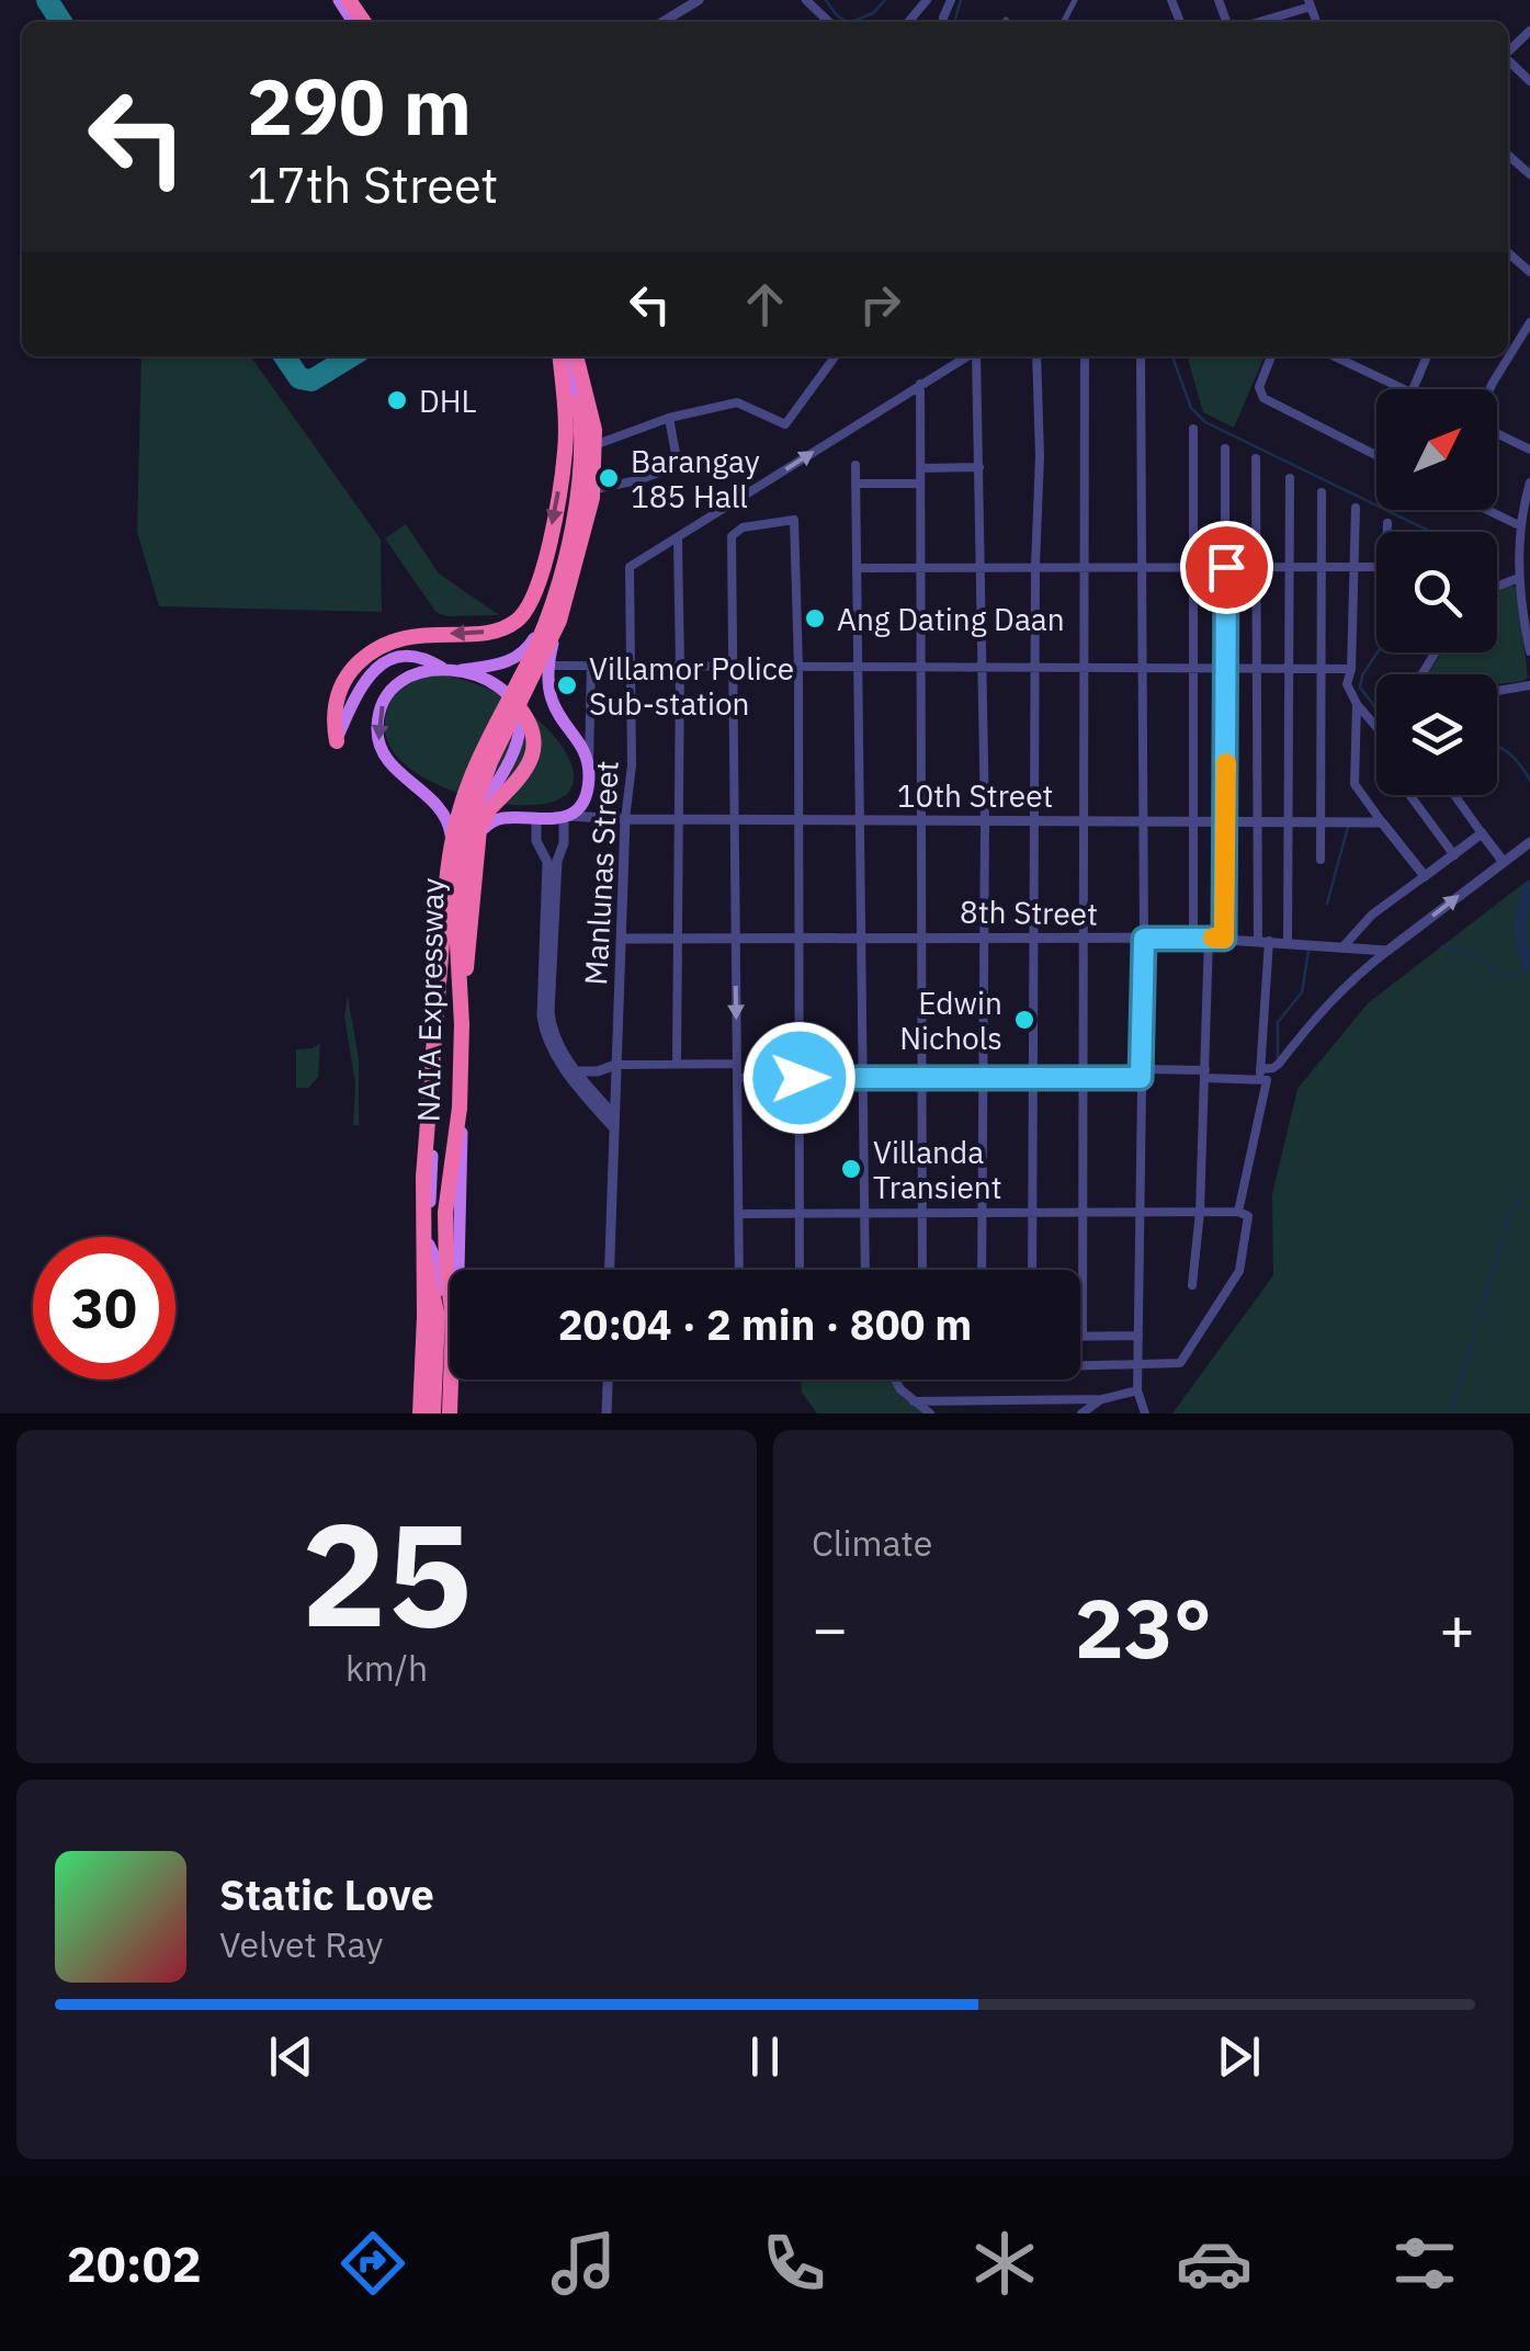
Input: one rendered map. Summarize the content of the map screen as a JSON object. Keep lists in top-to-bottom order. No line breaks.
{"streets":{"highway":["NAIA Expressway"],"street":["10th Street","Manlunas Street","8th Street"]},"crossings":[["10th Street","Manlunas Street"],["Manlunas Street","8th Street"]],"places":["DHL","Barangay 185 Hall","Ang Dating Daan","Villamor Police Sub-station","Edwin Nichols","Villanda Transient"],"north":"top right","page":{"turn":["290 m","17th Street"],"limit":"30","trip":"20:04 · 2 min · 800 m","tile":[["25","km/h"],"Climate"],"heat":["−","23°","+"],"song":["Static Love","Velvet Ray"],"tabs":"20:02"}}
